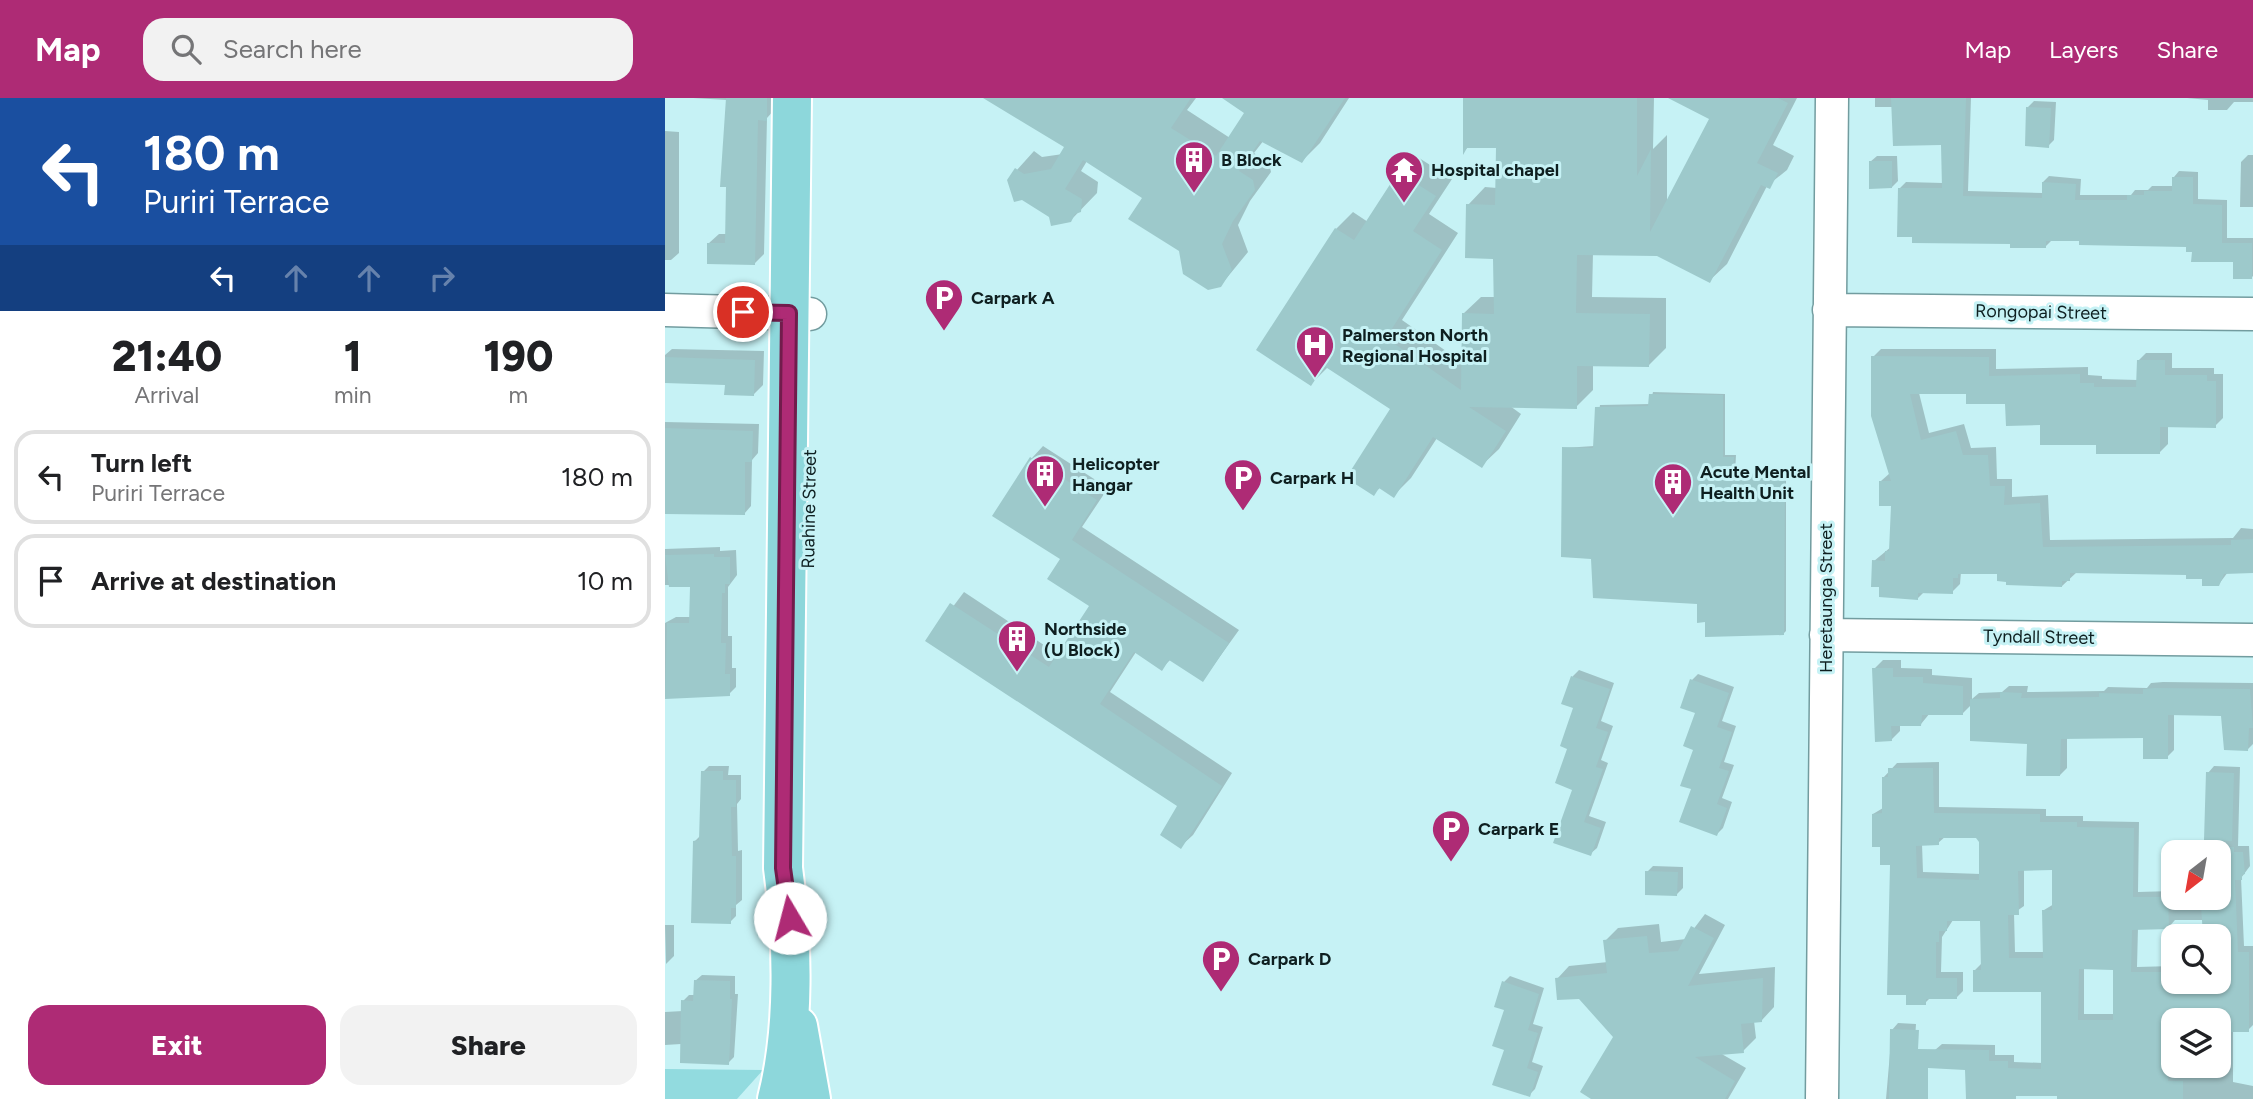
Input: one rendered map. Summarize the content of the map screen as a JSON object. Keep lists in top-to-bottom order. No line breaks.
{"streets":{"main road":["Ruahine Street"],"street":["Rongopai Street","Heretaunga Street","Tyndall Street"]},"crossings":[["Rongopai Street","Heretaunga Street"],["Heretaunga Street","Tyndall Street"]],"places":{"building":["B Block","Helicopter Hangar","Acute Mental Health Unit","Northside (U Block)"],"temple":["Hospital chapel"],"parking":["Carpark A","Carpark H","Carpark E","Carpark D"],"hospital":["Palmerston North Regional Hospital"]},"north":"bottom left","page":{"header":"Map","search":"Search here","nav":["Map","Layers","Share"],"turn":["180 m","Puriri Terrace"],"eta":["21:40","Arrival","1","min","190","m"],"list":[{"name":"Turn left","note":"Puriri Terrace","value":"180 m"},{"name":"Arrive at destination","value":"10 m"}],"buttons":["Exit","Share"]}}
